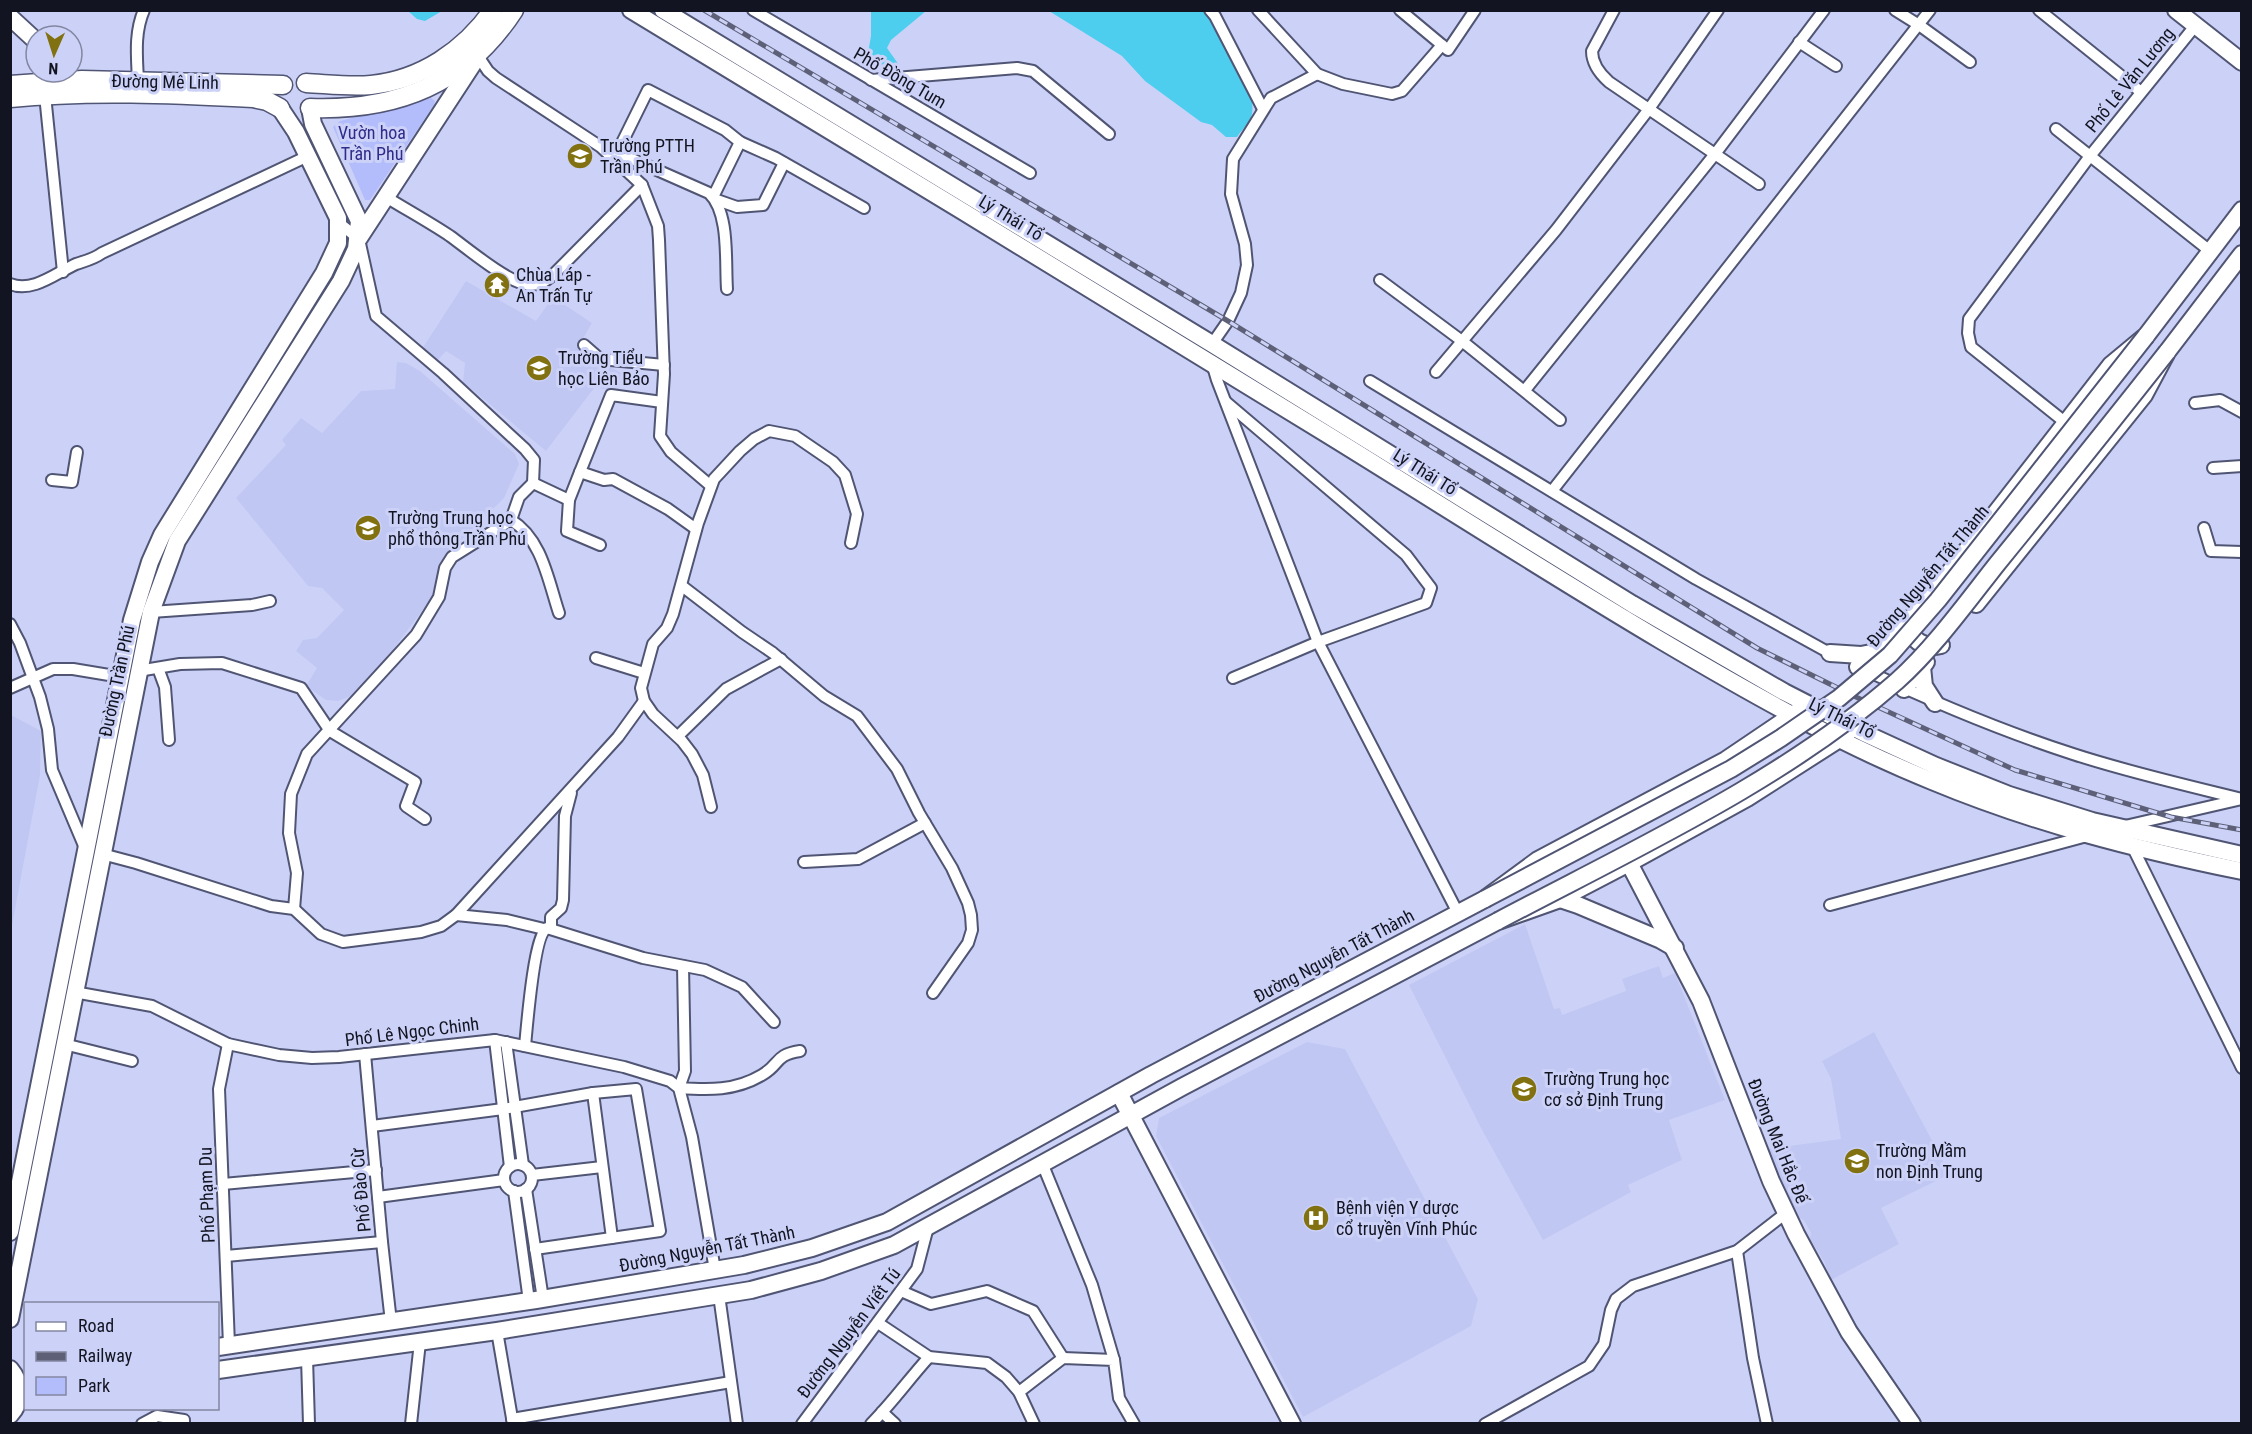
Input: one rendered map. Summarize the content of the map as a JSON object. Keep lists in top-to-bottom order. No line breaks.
{"streets":{"main road":["Đường Mê Linh","Lý Thái Tổ","Đường Nguyễn Tất Thành","Đường Trần Phú","Đường Mai Hắc Đế"],"street":["Phố Đồng Tum","Phố Lê Văn Lương","Phố Lê Ngọc Chinh","Phố Đào Cừ","Phố Phạm Du","Đường Nguyễn Viết Tú"]},"crossings":[["Phố Lê Văn Lương","Đường Nguyễn Tất Thành"],["Đường Mê Linh","Đường Trần Phú"],["Đường Nguyễn Tất Thành","Phố Đào Cừ"],["Đường Nguyễn Tất Thành","Phố Phạm Du"],["Đường Trần Phú","Phố Lê Ngọc Chinh"],["Phố Lê Ngọc Chinh","Phố Đào Cừ"],["Phố Lê Ngọc Chinh","Phố Phạm Du"]],"parks":["Vườn hoa Trần Phú"],"places":{"school or university":["Trường PTTH Trần Phú","Trường Tiểu học Liên Bảo","Trường Trung học phổ thông Trần Phú","Trường Trung học cơ sở Định Trung","Trường Mầm non Định Trung"],"temple":["Chùa Láp - An Trấn Tự"],"hospital":["Bệnh viện Y dược cổ truyền Vĩnh Phúc"]},"legend":["Road","Railway","Park"],"north":"bottom"}
